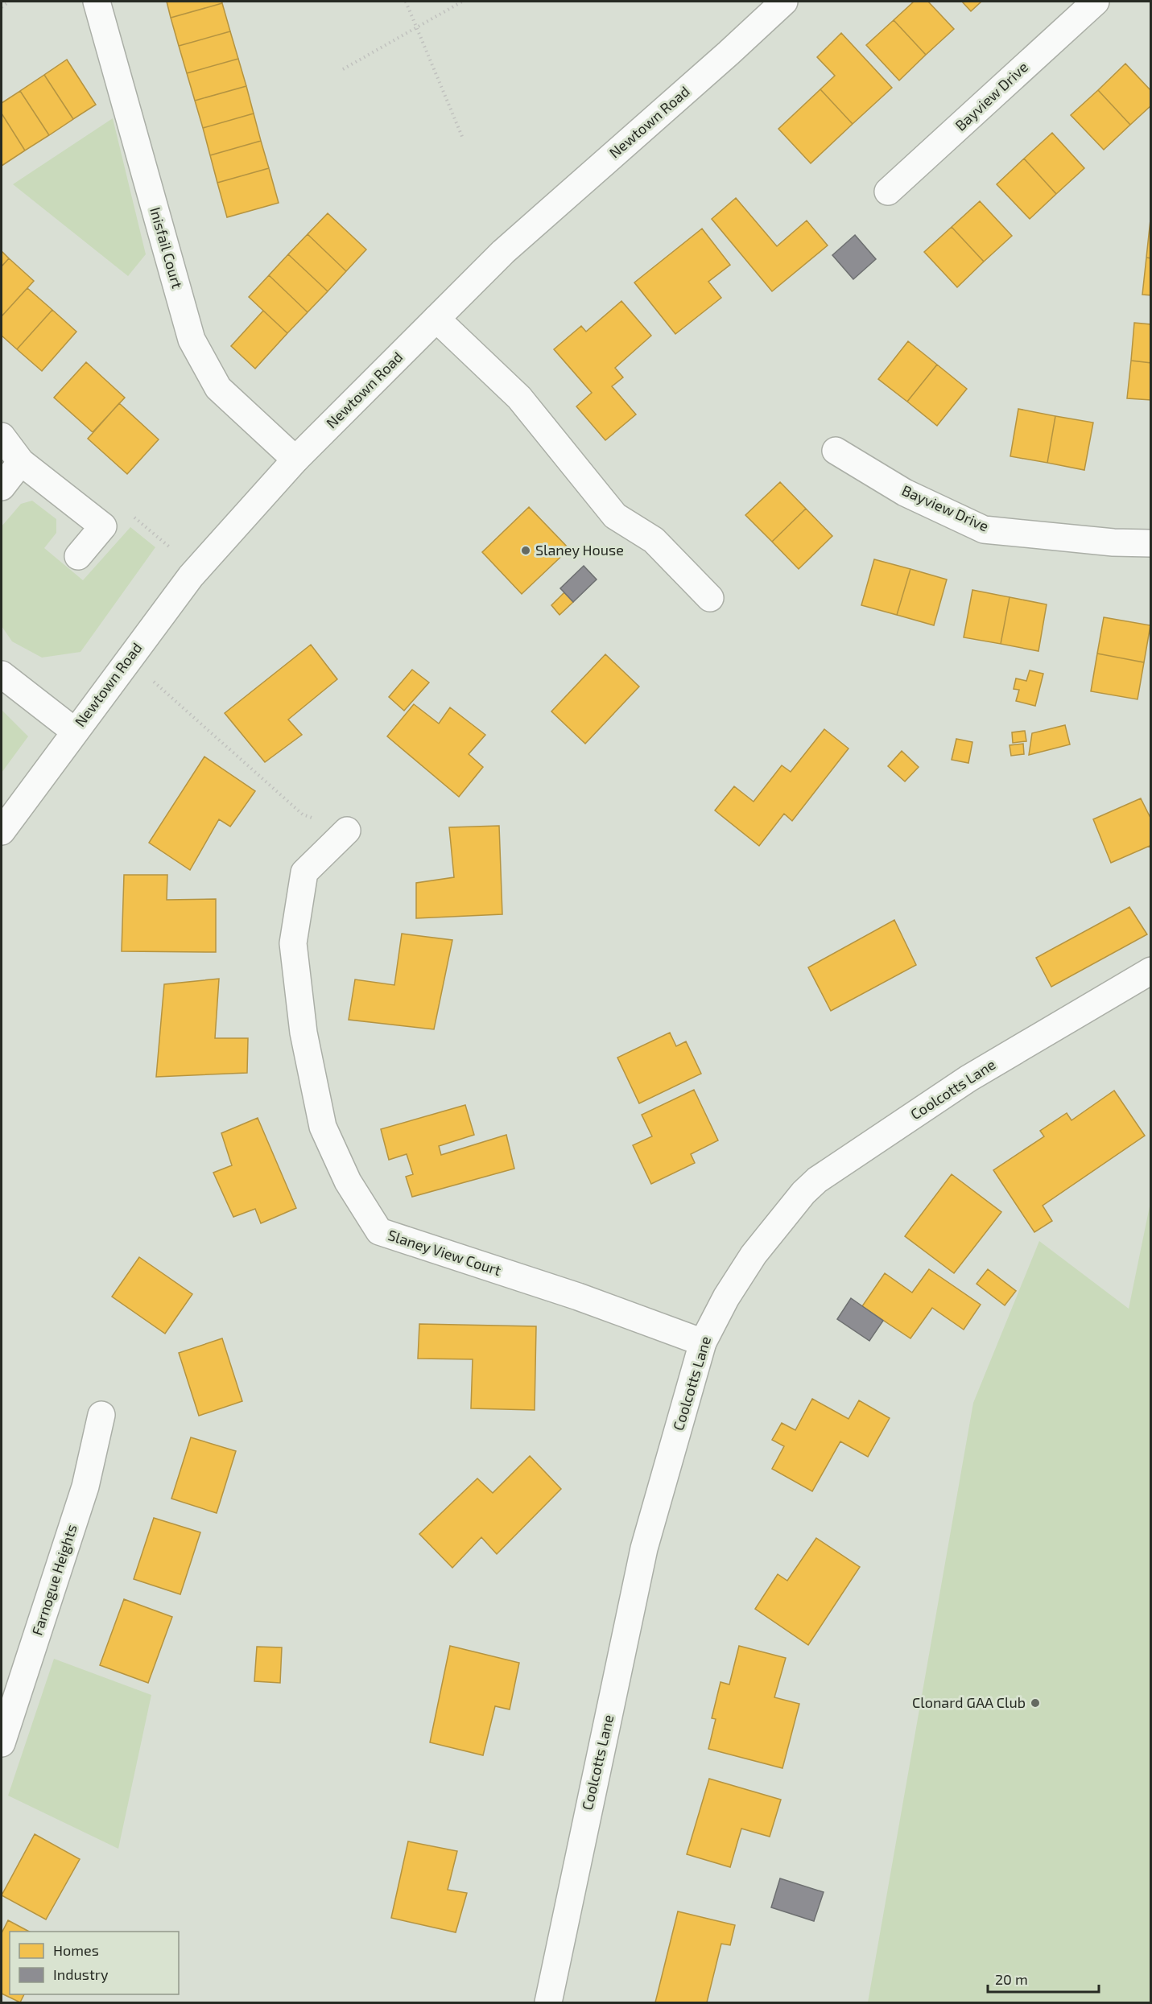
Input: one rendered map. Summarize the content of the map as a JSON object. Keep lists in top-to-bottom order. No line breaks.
{"streets":{"street":["Bayview Drive","Newtown Road","Inisfail Court","Coolcotts Lane","Slaney View Court","Farnogue Heights"]},"crossings":[["Newtown Road","Inisfail Court"],["Coolcotts Lane","Slaney View Court"]],"places":["Slaney House","Clonard GAA Club"],"legend":["Homes","Industry"],"scale_bar":"20 m"}
